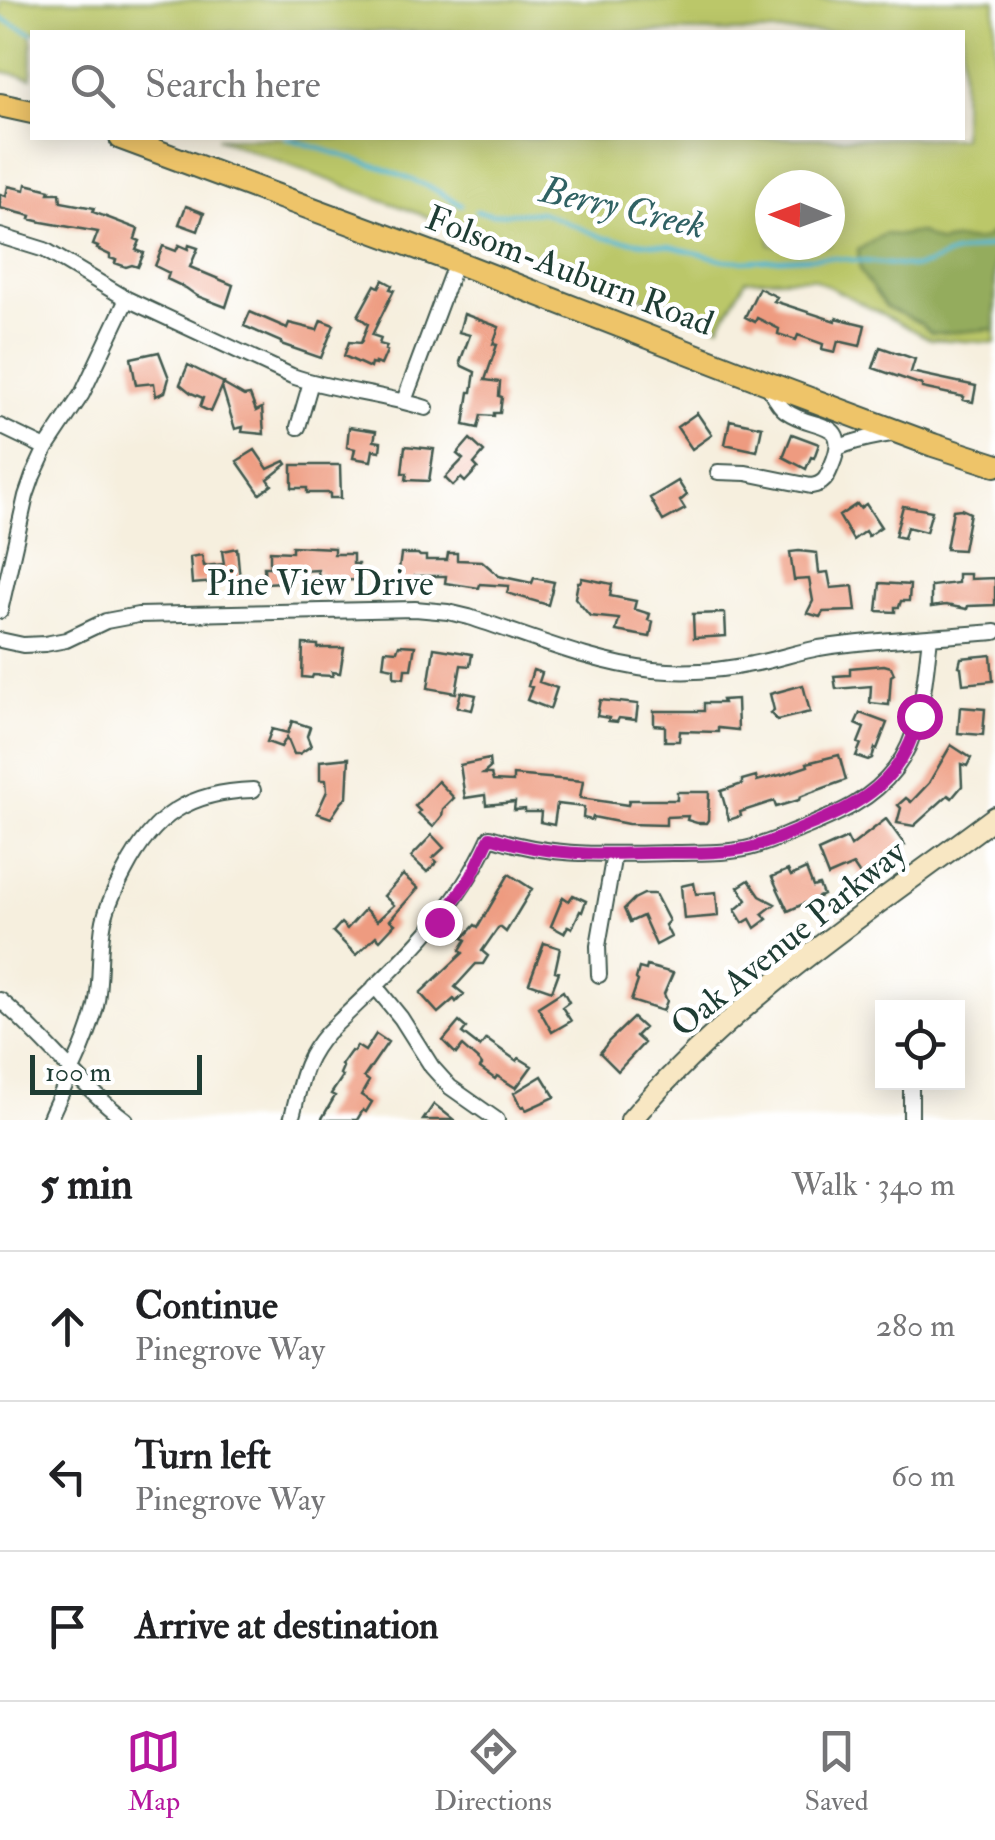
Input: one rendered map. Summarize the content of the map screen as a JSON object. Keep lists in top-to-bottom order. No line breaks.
{"streets":{"main road":["Folsom-Auburn Road","Oak Avenue Parkway"],"street":["Pine View Drive"]},"water":["Berry Creek"],"scale_bar":"100 m","north":"left","page":{"search":"Search here","scale":"100 m","heading":["5 min","Walk · 340 m"],"list":[["Continue","Pinegrove Way","280 m"],["Turn left","Pinegrove Way","60 m"],"Arrive at destination"],"nav":["Map","Directions","Saved"]}}
